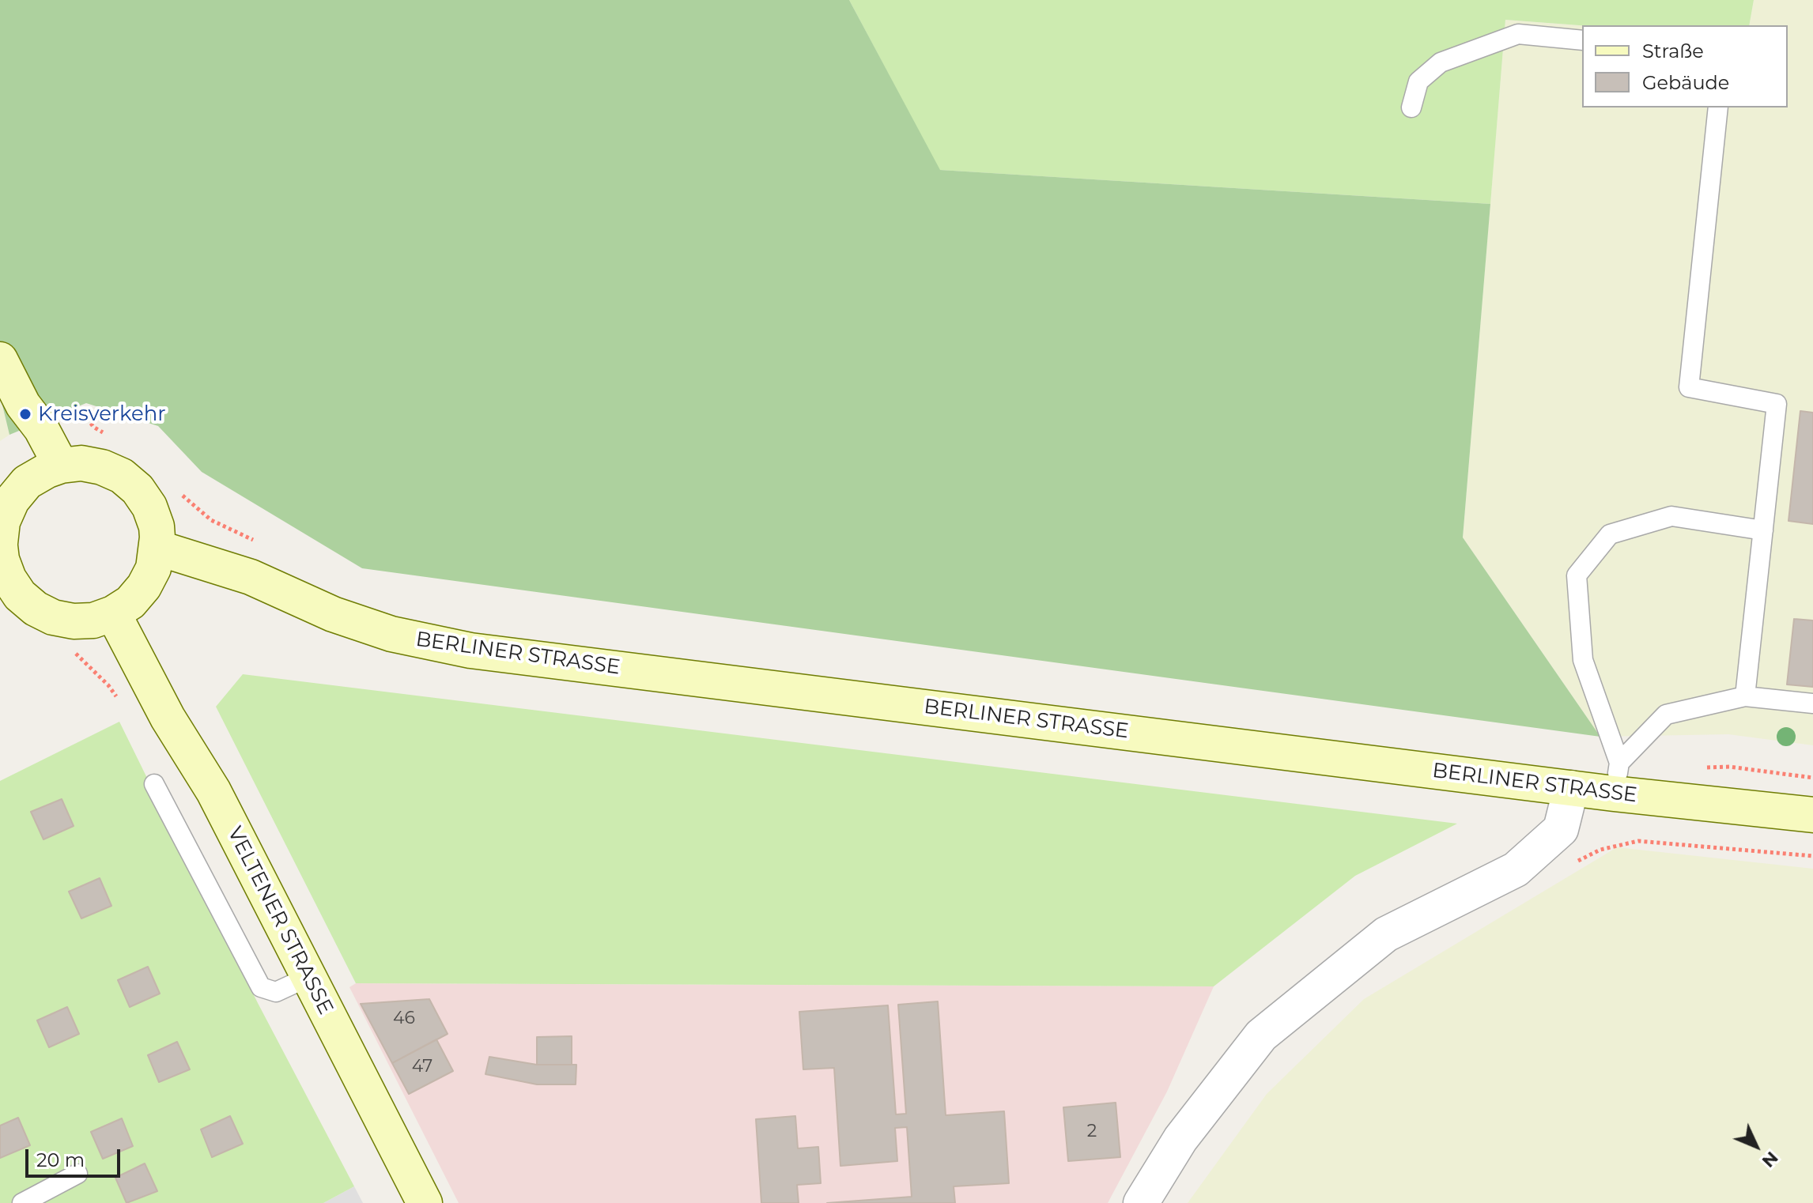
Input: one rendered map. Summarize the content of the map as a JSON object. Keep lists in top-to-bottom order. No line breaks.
{"streets":{"main road":["BERLINER STRASSE","VELTENER STRASSE"]},"crossings":[["BERLINER STRASSE","VELTENER STRASSE"]],"places":["Kreisverkehr"],"house_numbers":["46","47","2"],"legend":["Straße","Gebäude"],"scale_bar":"20 m","north":"bottom right"}
